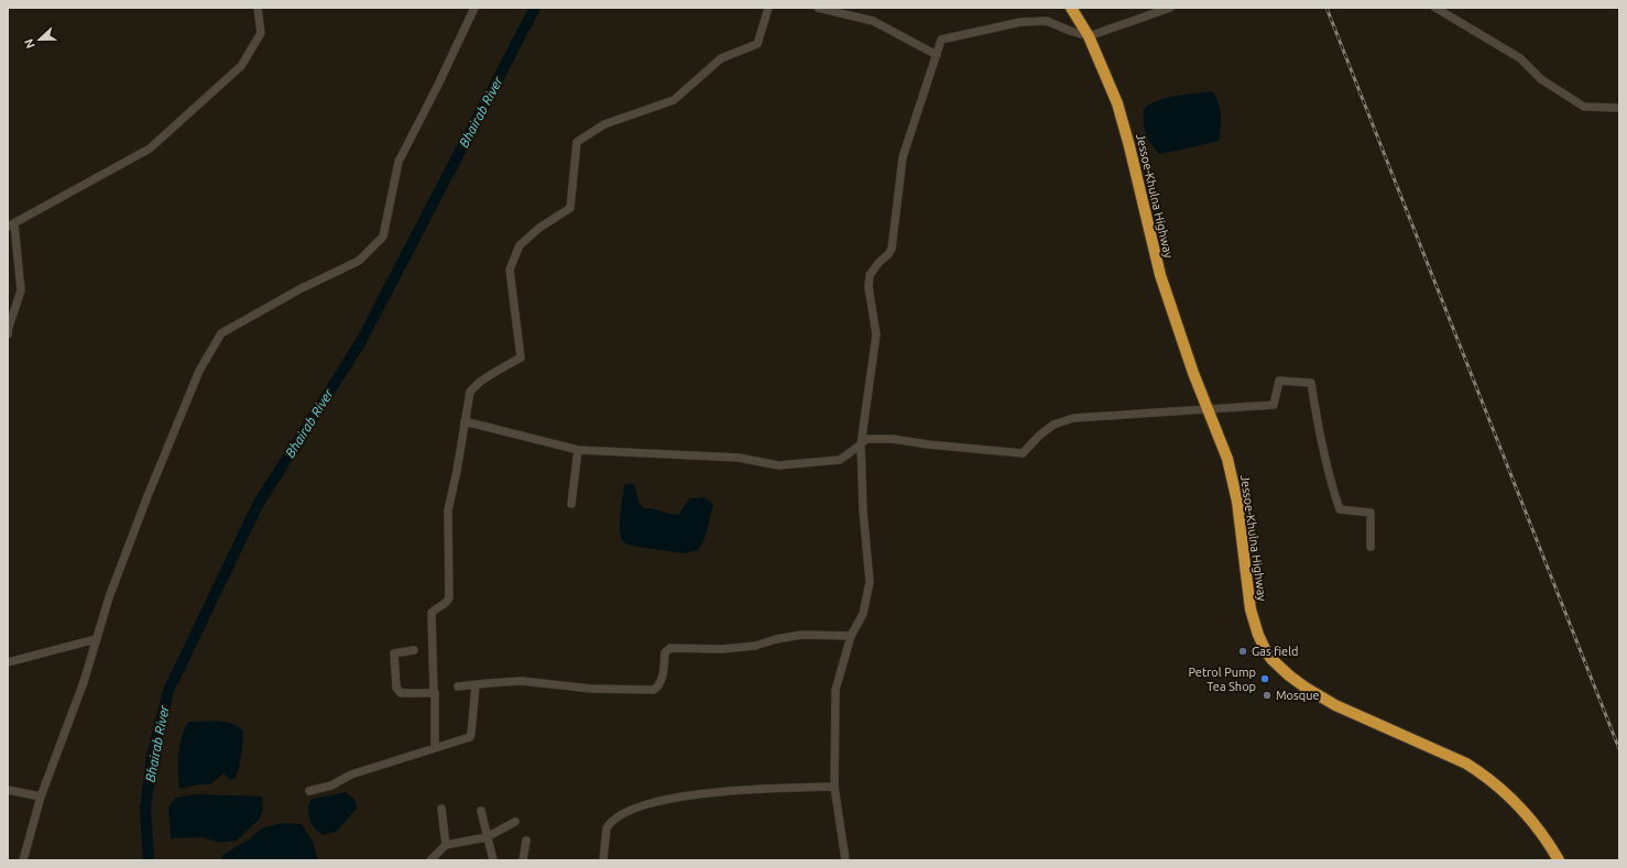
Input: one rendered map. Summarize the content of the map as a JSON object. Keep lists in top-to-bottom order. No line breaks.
{"streets":{"highway":["Jessoe-Khulna Highway"]},"water":["Bhairab River"],"places":["Gas field","Petrol Pump Tea Shop","Mosque"],"north":"left"}
